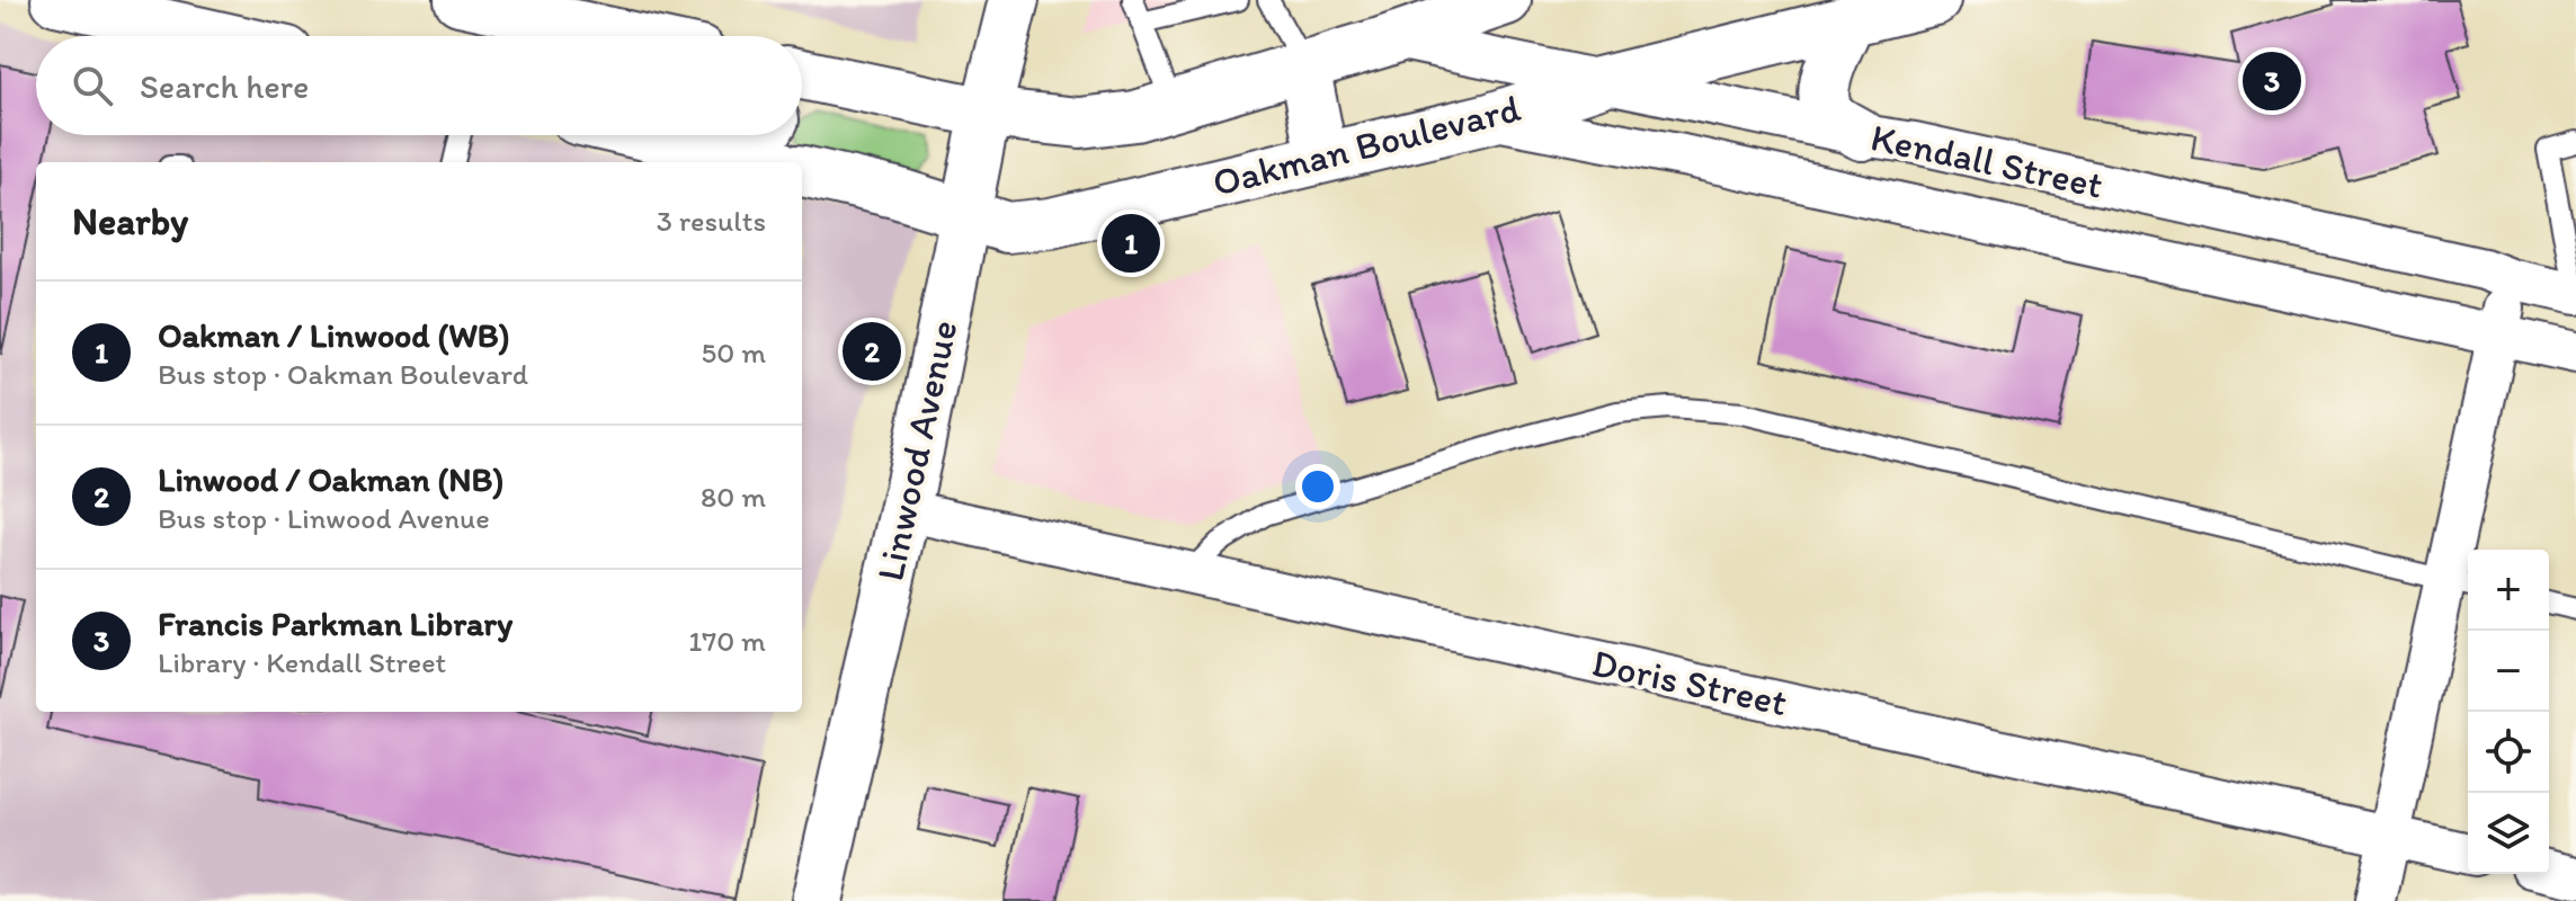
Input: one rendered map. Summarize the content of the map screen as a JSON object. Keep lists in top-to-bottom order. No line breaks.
{"streets":{"street":["Oakman Boulevard","Kendall Street","Linwood Avenue","Doris Street"]},"crossings":[["Oakman Boulevard","Kendall Street"],["Oakman Boulevard","Linwood Avenue"],["Linwood Avenue","Doris Street"]],"page":{"search":"Search here","pins":["3","1","2"],"heading":["Nearby","3 results"],"list":[{"mark":"1","name":"Oakman / Linwood (WB)","note":"Bus stop · Oakman Boulevard","value":"50 m"},{"mark":"2","name":"Linwood / Oakman (NB)","note":"Bus stop · Linwood Avenue","value":"80 m"},{"mark":"3","name":"Francis Parkman Library","note":"Library · Kendall Street","value":"170 m"}],"map_buttons":["+","−"]}}
